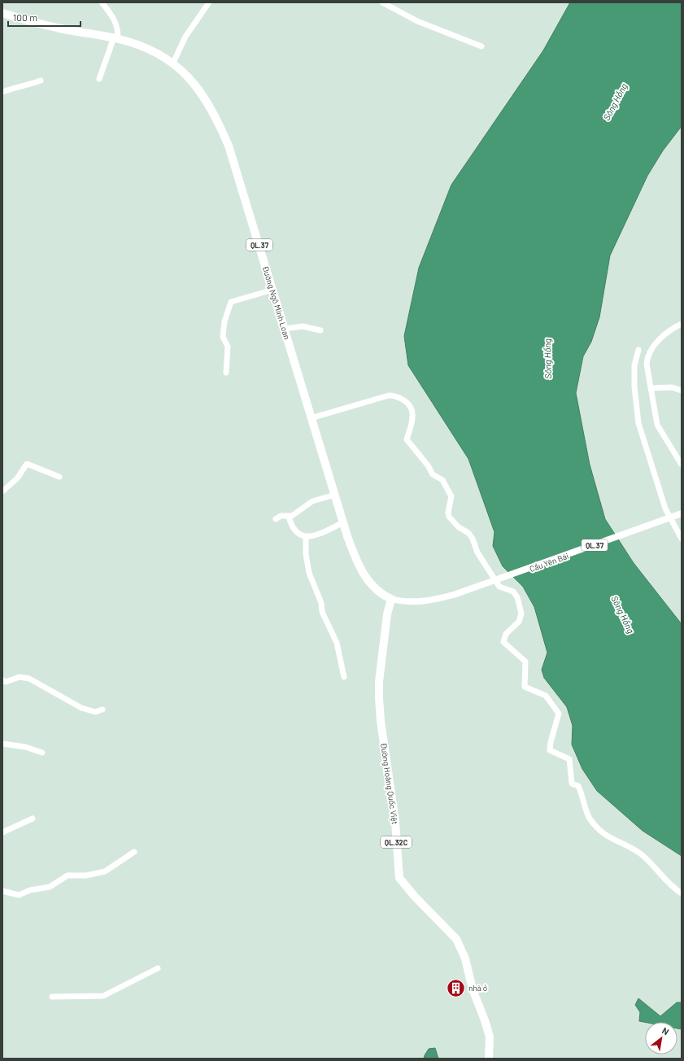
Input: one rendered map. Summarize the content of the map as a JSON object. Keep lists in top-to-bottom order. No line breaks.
{"streets":{"highway":["QL.37","Đường Ngô Minh Loan","Đường Hoàng Quốc Việt","QL.32C"],"main road":["Cầu Yên Bái"]},"crossings":[["Đường Ngô Minh Loan","Cầu Yên Bái"],["Đường Ngô Minh Loan","Đường Hoàng Quốc Việt"]],"water":["Sông Hồng"],"places":{"building":["nhà ở"]},"scale_bar":"100 m","north":"top right"}
